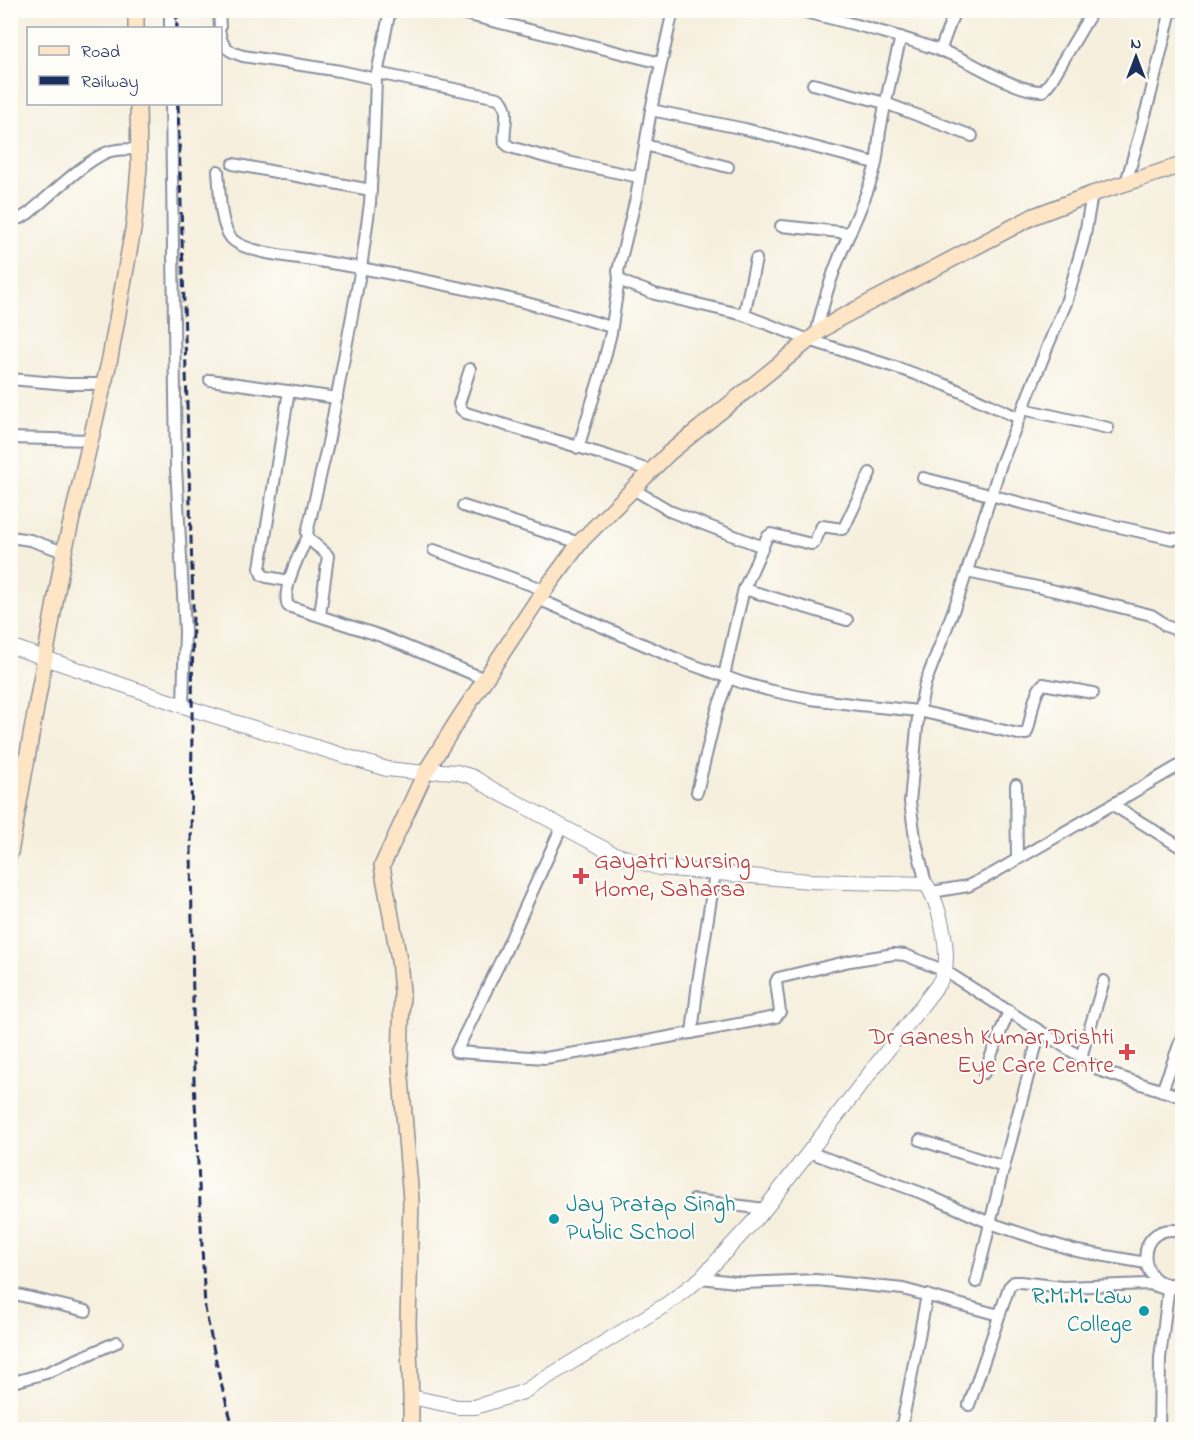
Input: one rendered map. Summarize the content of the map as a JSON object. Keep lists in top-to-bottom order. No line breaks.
{"places":{"health":["Gayatri Nursing Home, Saharsa","Dr Ganesh Kumar,Drishti Eye Care Centre"],"other":["Jay Pratap Singh Public School","R.M.M. Law College"]},"legend":["Road","Railway"],"north":"top"}
